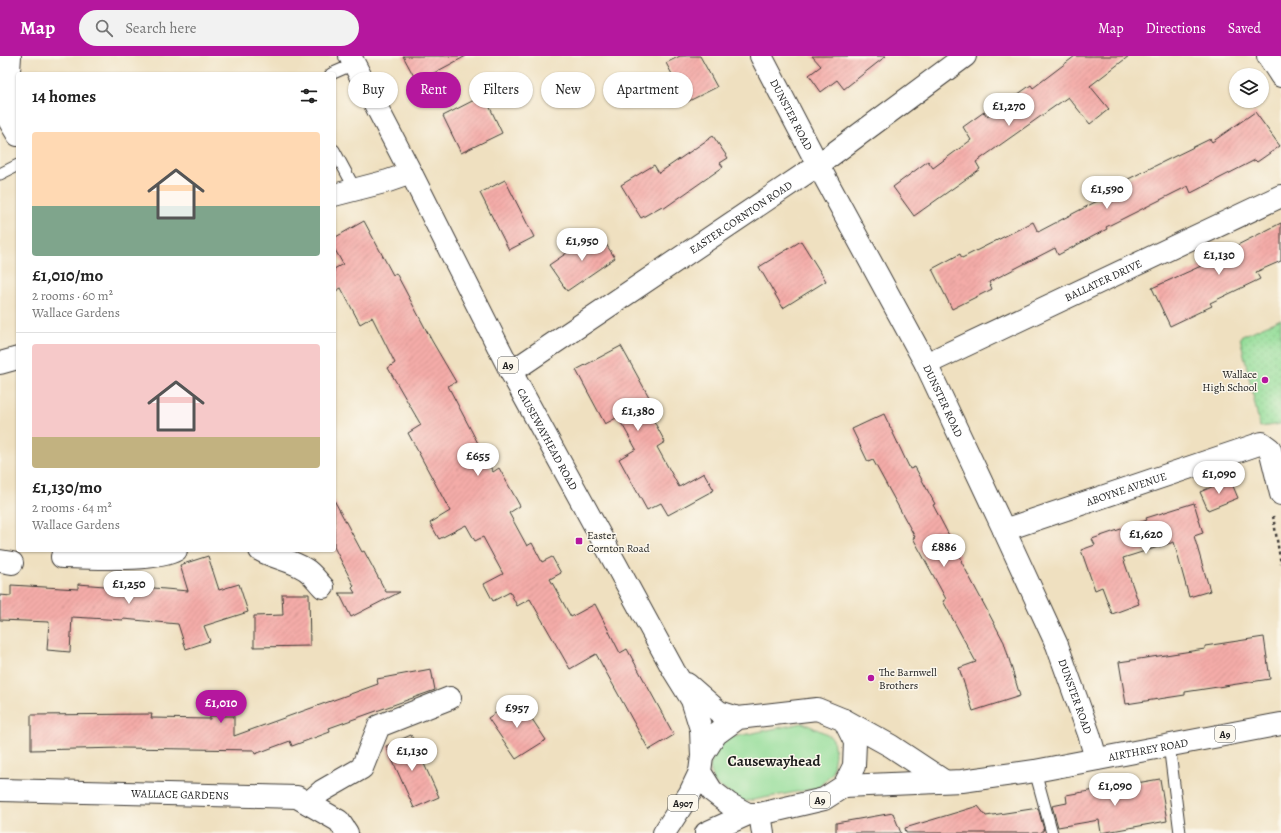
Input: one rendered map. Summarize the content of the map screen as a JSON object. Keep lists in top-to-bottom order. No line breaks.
{"streets":{"street":["DUNSTER ROAD","EASTER CORNTON ROAD","BALLATER DRIVE","A9","CAUSEWAYHEAD ROAD","ABOYNE AVENUE","AIRTHREY ROAD","WALLACE GARDENS","A907"]},"crossings":[["DUNSTER ROAD","EASTER CORNTON ROAD"],["DUNSTER ROAD","BALLATER DRIVE"],["DUNSTER ROAD","ABOYNE AVENUE"],["DUNSTER ROAD","AIRTHREY ROAD"],["EASTER CORNTON ROAD","CAUSEWAYHEAD ROAD"],["A9","CAUSEWAYHEAD ROAD"],["A9","AIRTHREY ROAD"],["A9","A907"],["CAUSEWAYHEAD ROAD","AIRTHREY ROAD"],["CAUSEWAYHEAD ROAD","A907"],["AIRTHREY ROAD","A907"]],"districts":["Causewayhead"],"places":{"other":["Wallace High School","The Barnwell Brothers"],"transit":["Easter Cornton Road"]},"page":{"header":"Map","search":"Search here","nav":["Map","Directions","Saved"],"chip":["Buy","Rent","Filters","New","Apartment"],"heading":"14 homes","price":["£1,270","£1,590","£1,950","£1,130","£1,380","£655","£1,090","£1,620","£886","£1,250","£1,010","£957","£1,130","£1,090"],"list":[{"name":"£1,010/mo","note":"2 rooms · 60 m² · Wallace Gardens"},{"name":"£1,130/mo","note":"2 rooms · 64 m² · Wallace Gardens"}]}}
